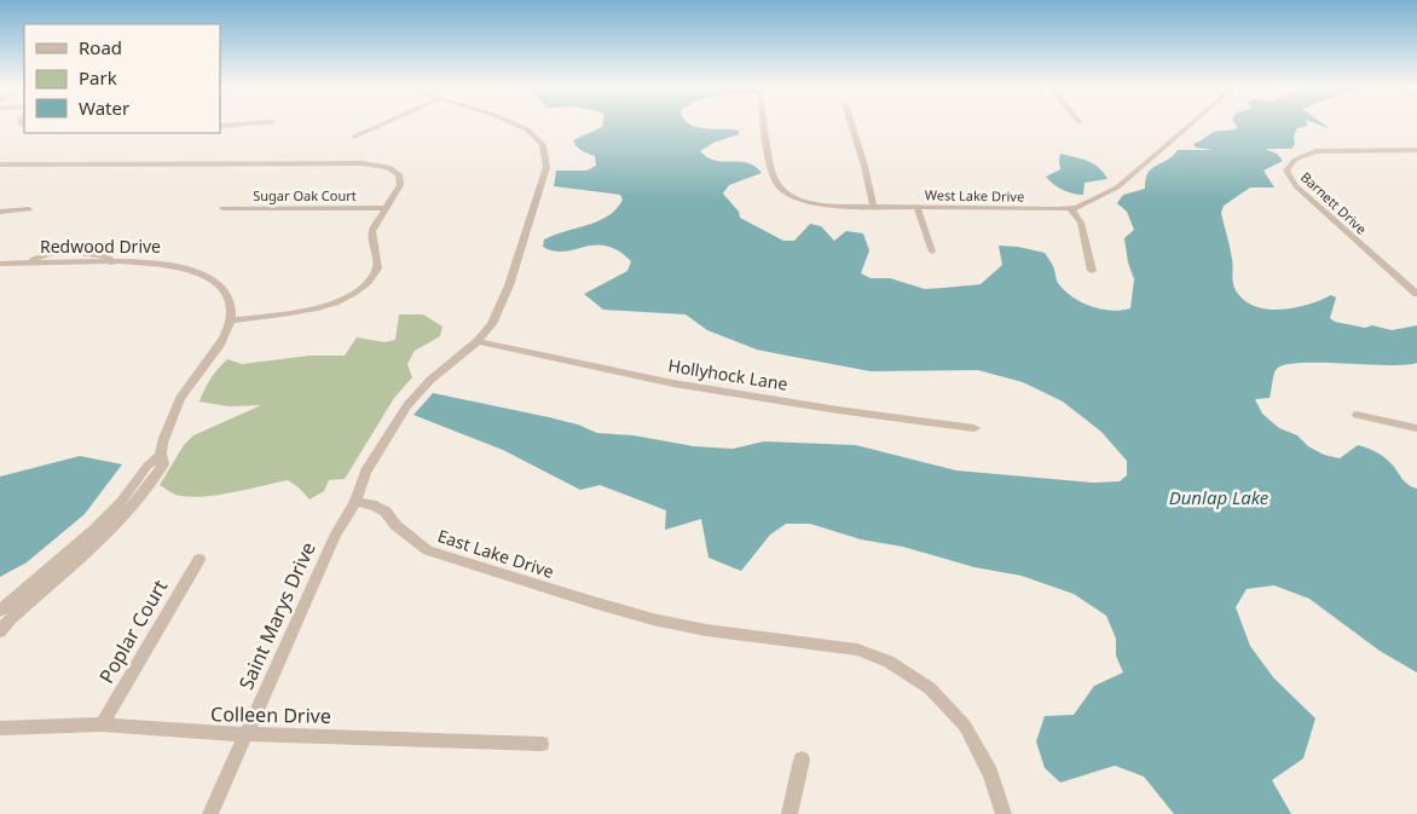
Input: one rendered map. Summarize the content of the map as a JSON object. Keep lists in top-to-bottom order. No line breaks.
{"streets":{"street":["Sugar Oak Court","West Lake Drive","Barnett Drive","Redwood Drive","Hollyhock Lane","East Lake Drive","Saint Marys Drive","Poplar Court","Colleen Drive"]},"crossings":[["East Lake Drive","Saint Marys Drive"],["Saint Marys Drive","Colleen Drive"],["Poplar Court","Colleen Drive"]],"water":["Dunlap Lake"],"legend":["Road","Park","Water"]}
